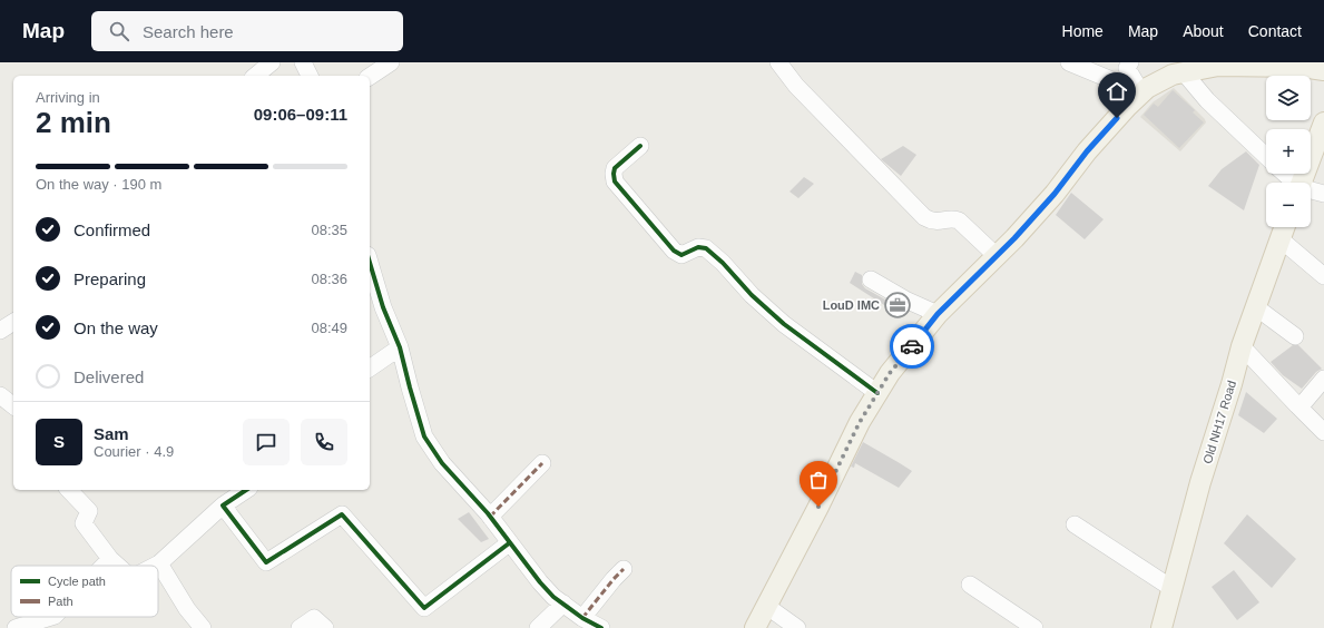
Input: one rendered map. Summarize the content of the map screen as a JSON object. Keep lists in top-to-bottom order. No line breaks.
{"streets":{"main road":["Old NH17 Road"]},"places":{"office":["LouD IMC"]},"legend":["Cycle path","Path"],"page":{"header":"Map","search":"Search here","nav":["Home","Map","About","Contact"],"map_buttons":["+","−"],"heading":["2 min","Arriving in","09:06–09:11"],"panel":["Sam","Courier · 4.9"],"bar":"On the way · 190 m","list":[["Confirmed","08:35"],["Preparing","08:36"],["On the way","08:49"],"Delivered"],"round":"S"}}
